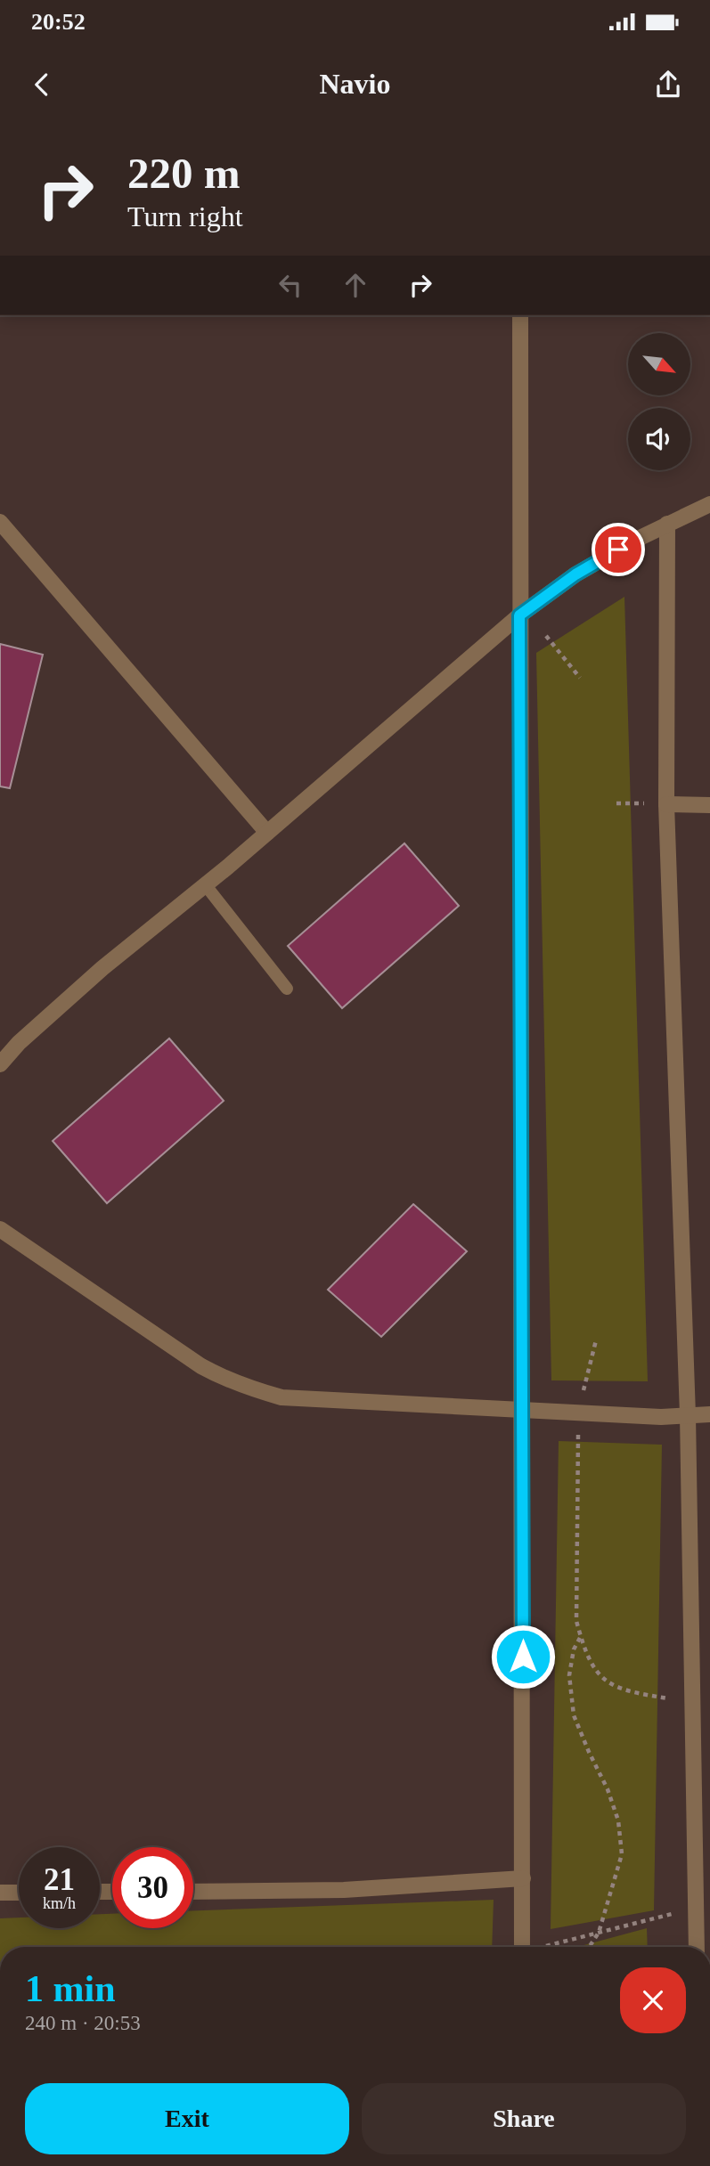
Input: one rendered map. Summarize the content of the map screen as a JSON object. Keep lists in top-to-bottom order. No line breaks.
{"north":"bottom right","page":{"status":"20:52","header":"Navio","turn":["220 m","Turn right"],"speed":"21 km/h","limit":"30","heading":["1 min","240 m · 20:53"],"buttons":["Exit","Share"]}}
